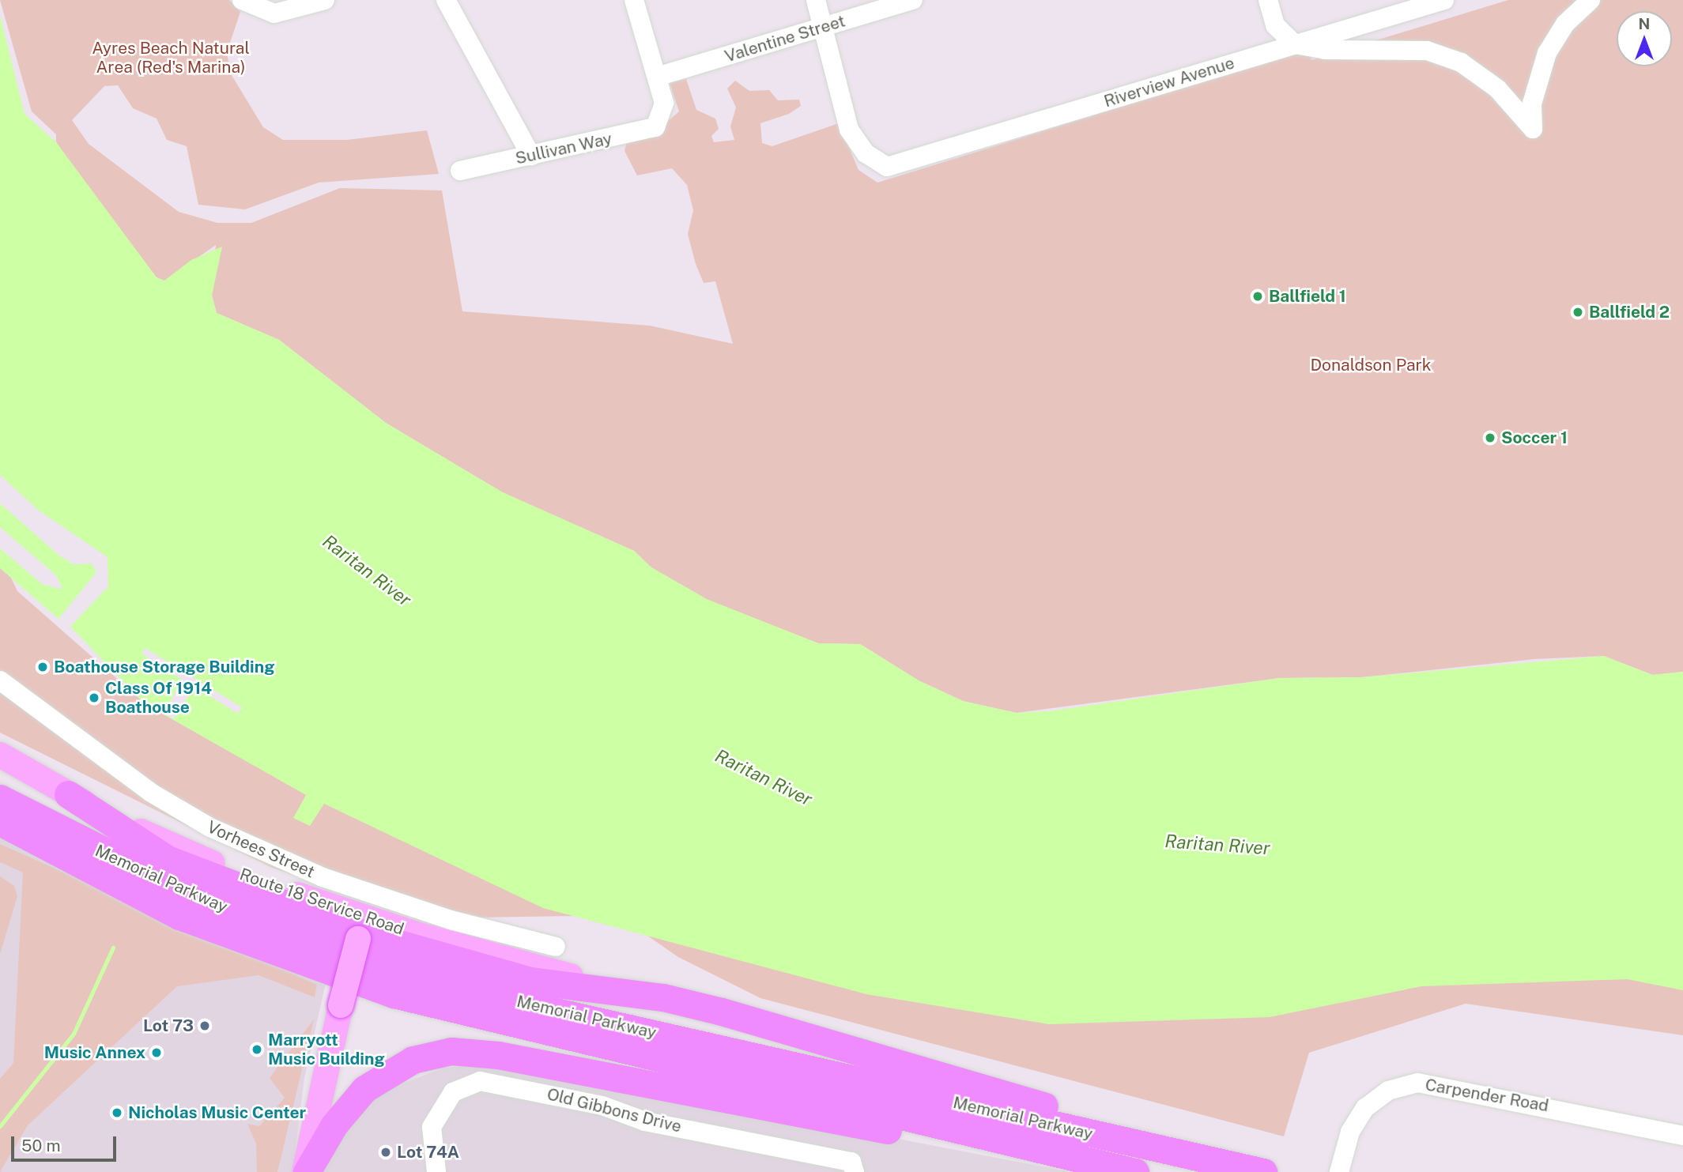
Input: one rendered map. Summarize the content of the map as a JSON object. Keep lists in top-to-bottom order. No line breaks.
{"streets":{"highway":["Memorial Parkway"],"main road":["Route 18 Service Road"],"street":["Valentine Street","Riverview Avenue","Sullivan Way","Vorhees Street","Carpender Road","Old Gibbons Drive"]},"crossings":[["Valentine Street","Riverview Avenue"],["Valentine Street","Sullivan Way"]],"water":["Raritan River"],"parks":["Ayres Beach Natural Area (Red's Marina)","Donaldson Park"],"places":["Ballfield 1","Ballfield 2","Soccer 1","Boathouse Storage Building","Class Of 1914 Boathouse","Lot 73","Marryott Music Building","Music Annex","Nicholas Music Center","Lot 74A"],"scale_bar":"50 m","north":"top"}
